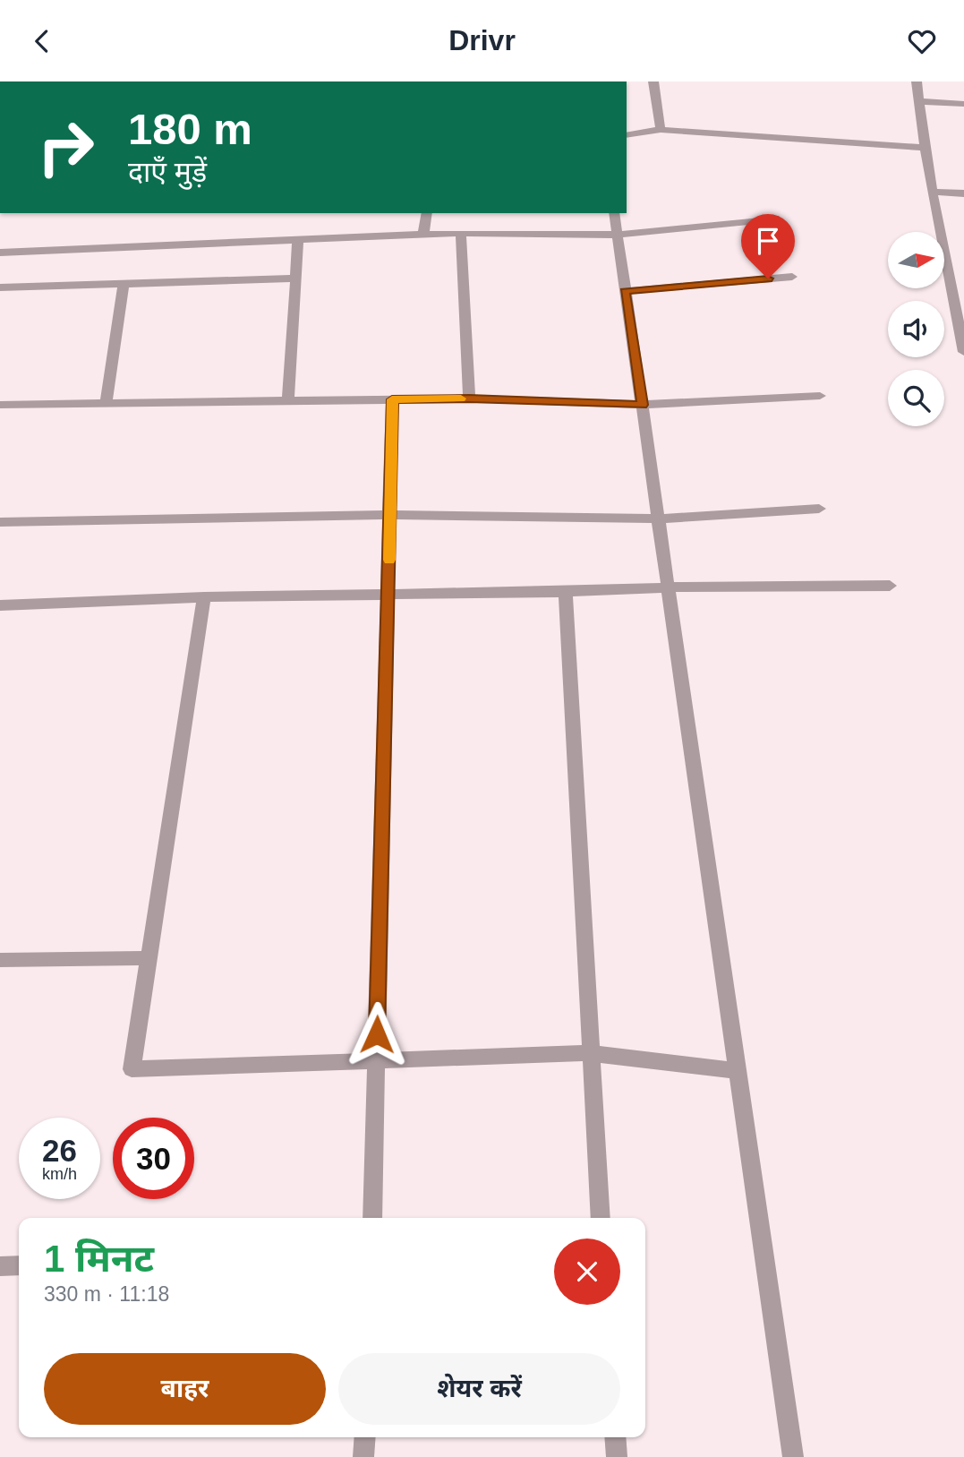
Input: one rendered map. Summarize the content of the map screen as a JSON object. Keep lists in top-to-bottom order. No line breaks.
{"north":"right","page":{"header":"Drivr","turn":["180 m","दाएँ मुड़ें"],"speed":"26 km/h","limit":"30","heading":["1 मिनट","330 m · 11:18"],"buttons":["बाहर","शेयर करें"]}}
